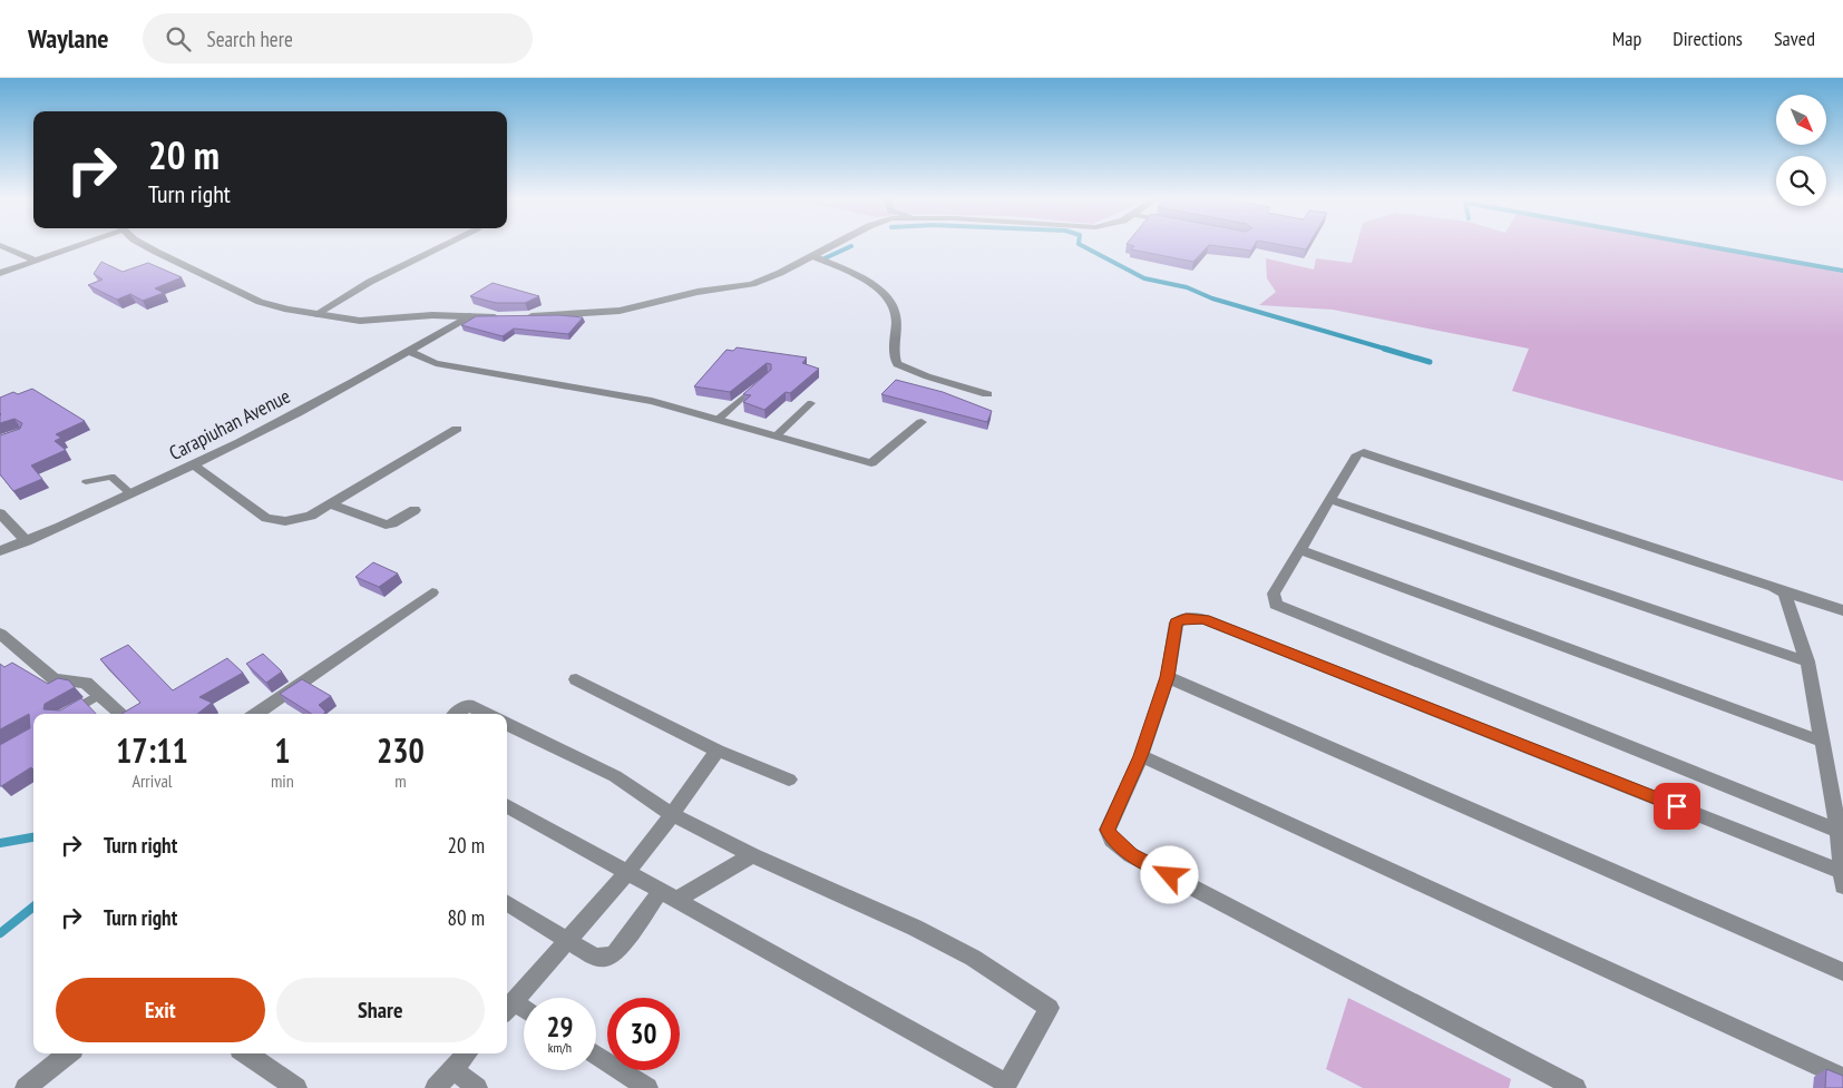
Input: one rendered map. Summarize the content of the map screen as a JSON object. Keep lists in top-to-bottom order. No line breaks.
{"streets":{"street":["Carapiuhan Avenue"]},"north":"bottom right","page":{"header":"Waylane","search":"Search here","nav":["Map","Directions","Saved"],"turn":["20 m","Turn right"],"eta":["17:11","Arrival","1","min","230","m"],"list":[{"name":"Turn right","value":"20 m"},{"name":"Turn right","value":"80 m"}],"buttons":["Exit","Share"],"speed":"29 km/h","limit":"30"}}
